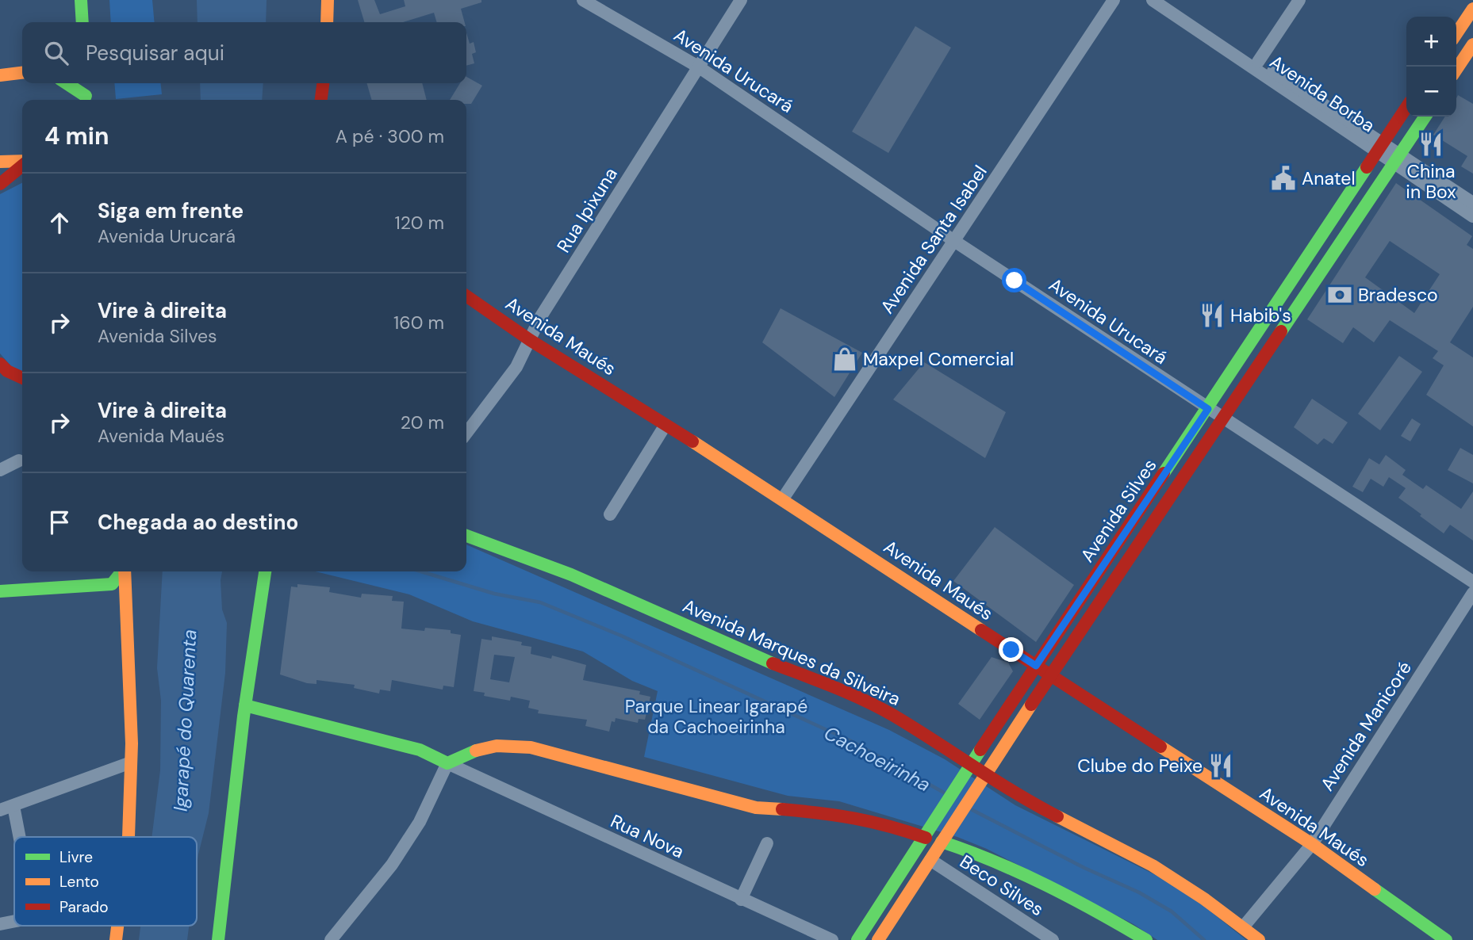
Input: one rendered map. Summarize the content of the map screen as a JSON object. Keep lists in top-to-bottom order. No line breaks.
{"streets":{"street":["Avenida Urucará","Avenida Borba","Rua Ipixuna","Avenida Santa Isabel","Avenida Maués","Avenida Silves","Avenida Marques da Silveira","Avenida Manicoré","Rua Nova","Beco Silves"]},"crossings":[["Avenida Urucará","Rua Ipixuna"],["Avenida Urucará","Avenida Santa Isabel"],["Avenida Urucará","Avenida Silves"],["Avenida Borba","Avenida Silves"],["Rua Ipixuna","Avenida Maués"],["Avenida Santa Isabel","Avenida Maués"],["Avenida Maués","Avenida Silves"],["Avenida Maués","Avenida Manicoré"],["Avenida Silves","Avenida Marques da Silveira"],["Avenida Silves","Beco Silves"],["Avenida Marques da Silveira","Avenida Manicoré"]],"water":["Igarapé do Quarenta","Cachoeirinha"],"parks":["Parque Linear Igarapé da Cachoeirinha"],"places":{"restaurant":["China in Box","Habib's","Clube do Peixe"],"public building":["Anatel"],"bank":["Bradesco"],"shop":["Maxpel Comercial"]},"legend":["Livre","Lento","Parado"],"page":{"map_buttons":["+","−"],"search":"Pesquisar aqui","heading":["4 min","A pé · 300 m"],"list":[["Siga em frente","Avenida Urucará","120 m"],["Vire à direita","Avenida Silves","160 m"],["Vire à direita","Avenida Maués","20 m"],"Chegada ao destino"]}}
